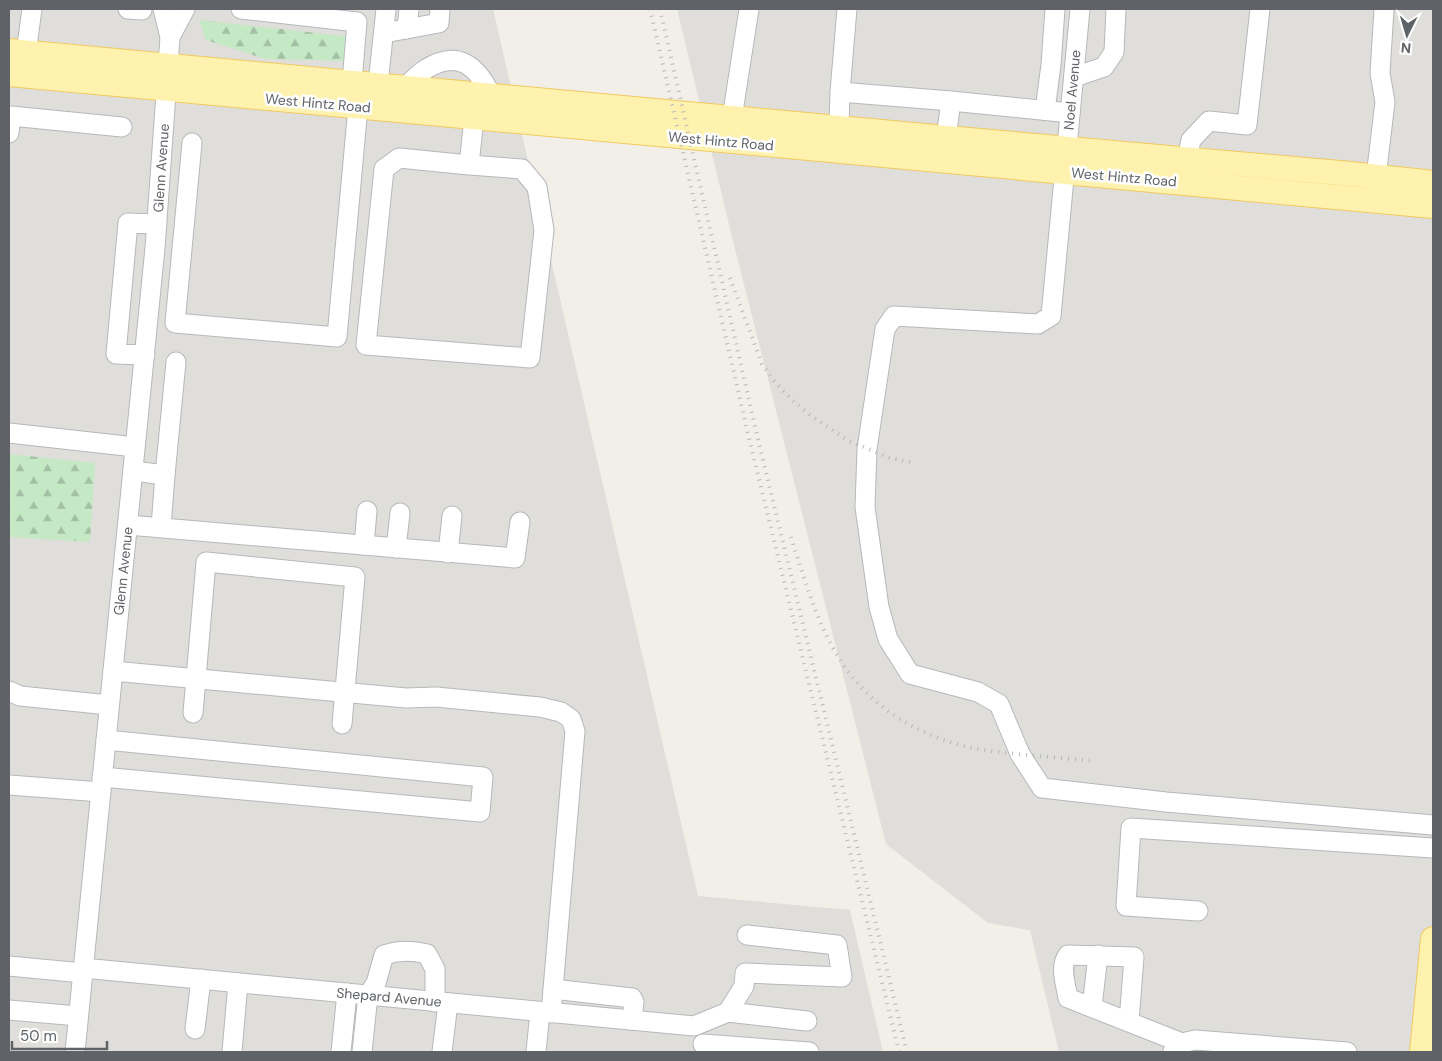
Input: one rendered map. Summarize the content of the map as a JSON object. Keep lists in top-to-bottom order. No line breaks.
{"streets":{"main road":["West Hintz Road"],"street":["Noel Avenue","Glenn Avenue","Shepard Avenue"]},"crossings":[["Noel Avenue","West Hintz Road"],["West Hintz Road","Glenn Avenue"],["Glenn Avenue","Shepard Avenue"]],"scale_bar":"50 m","north":"bottom"}
